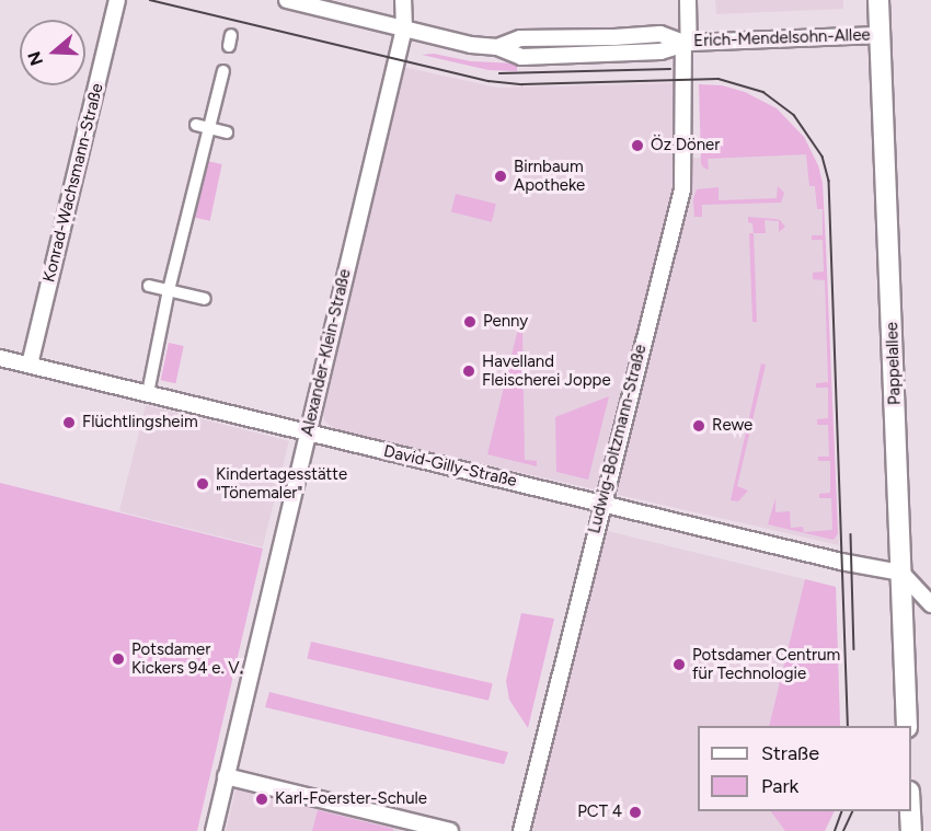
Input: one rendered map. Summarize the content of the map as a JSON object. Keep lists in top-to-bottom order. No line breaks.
{"streets":{"street":["Erich-Mendelsohn-Allee","Konrad-Wachsmann-Straße","Alexander-Klein-Straße","Pappelallee","Ludwig-Boltzmann-Straße","David-Gilly-Straße"]},"crossings":[["Erich-Mendelsohn-Allee","Alexander-Klein-Straße"],["Erich-Mendelsohn-Allee","Pappelallee"],["Erich-Mendelsohn-Allee","Ludwig-Boltzmann-Straße"],["Konrad-Wachsmann-Straße","David-Gilly-Straße"],["Alexander-Klein-Straße","David-Gilly-Straße"],["Pappelallee","David-Gilly-Straße"],["Ludwig-Boltzmann-Straße","David-Gilly-Straße"]],"places":["Öz Döner","Birnbaum Apotheke","Penny","Havelland Fleischerei Joppe","Flüchtlingsheim","Rewe","Kindertagesstätte \"Tönemaler\"","Potsdamer Kickers 94 e. V.","Potsdamer Centrum für Technologie","Karl-Foerster-Schule","PCT 4"],"legend":["Straße","Park"],"north":"left"}
